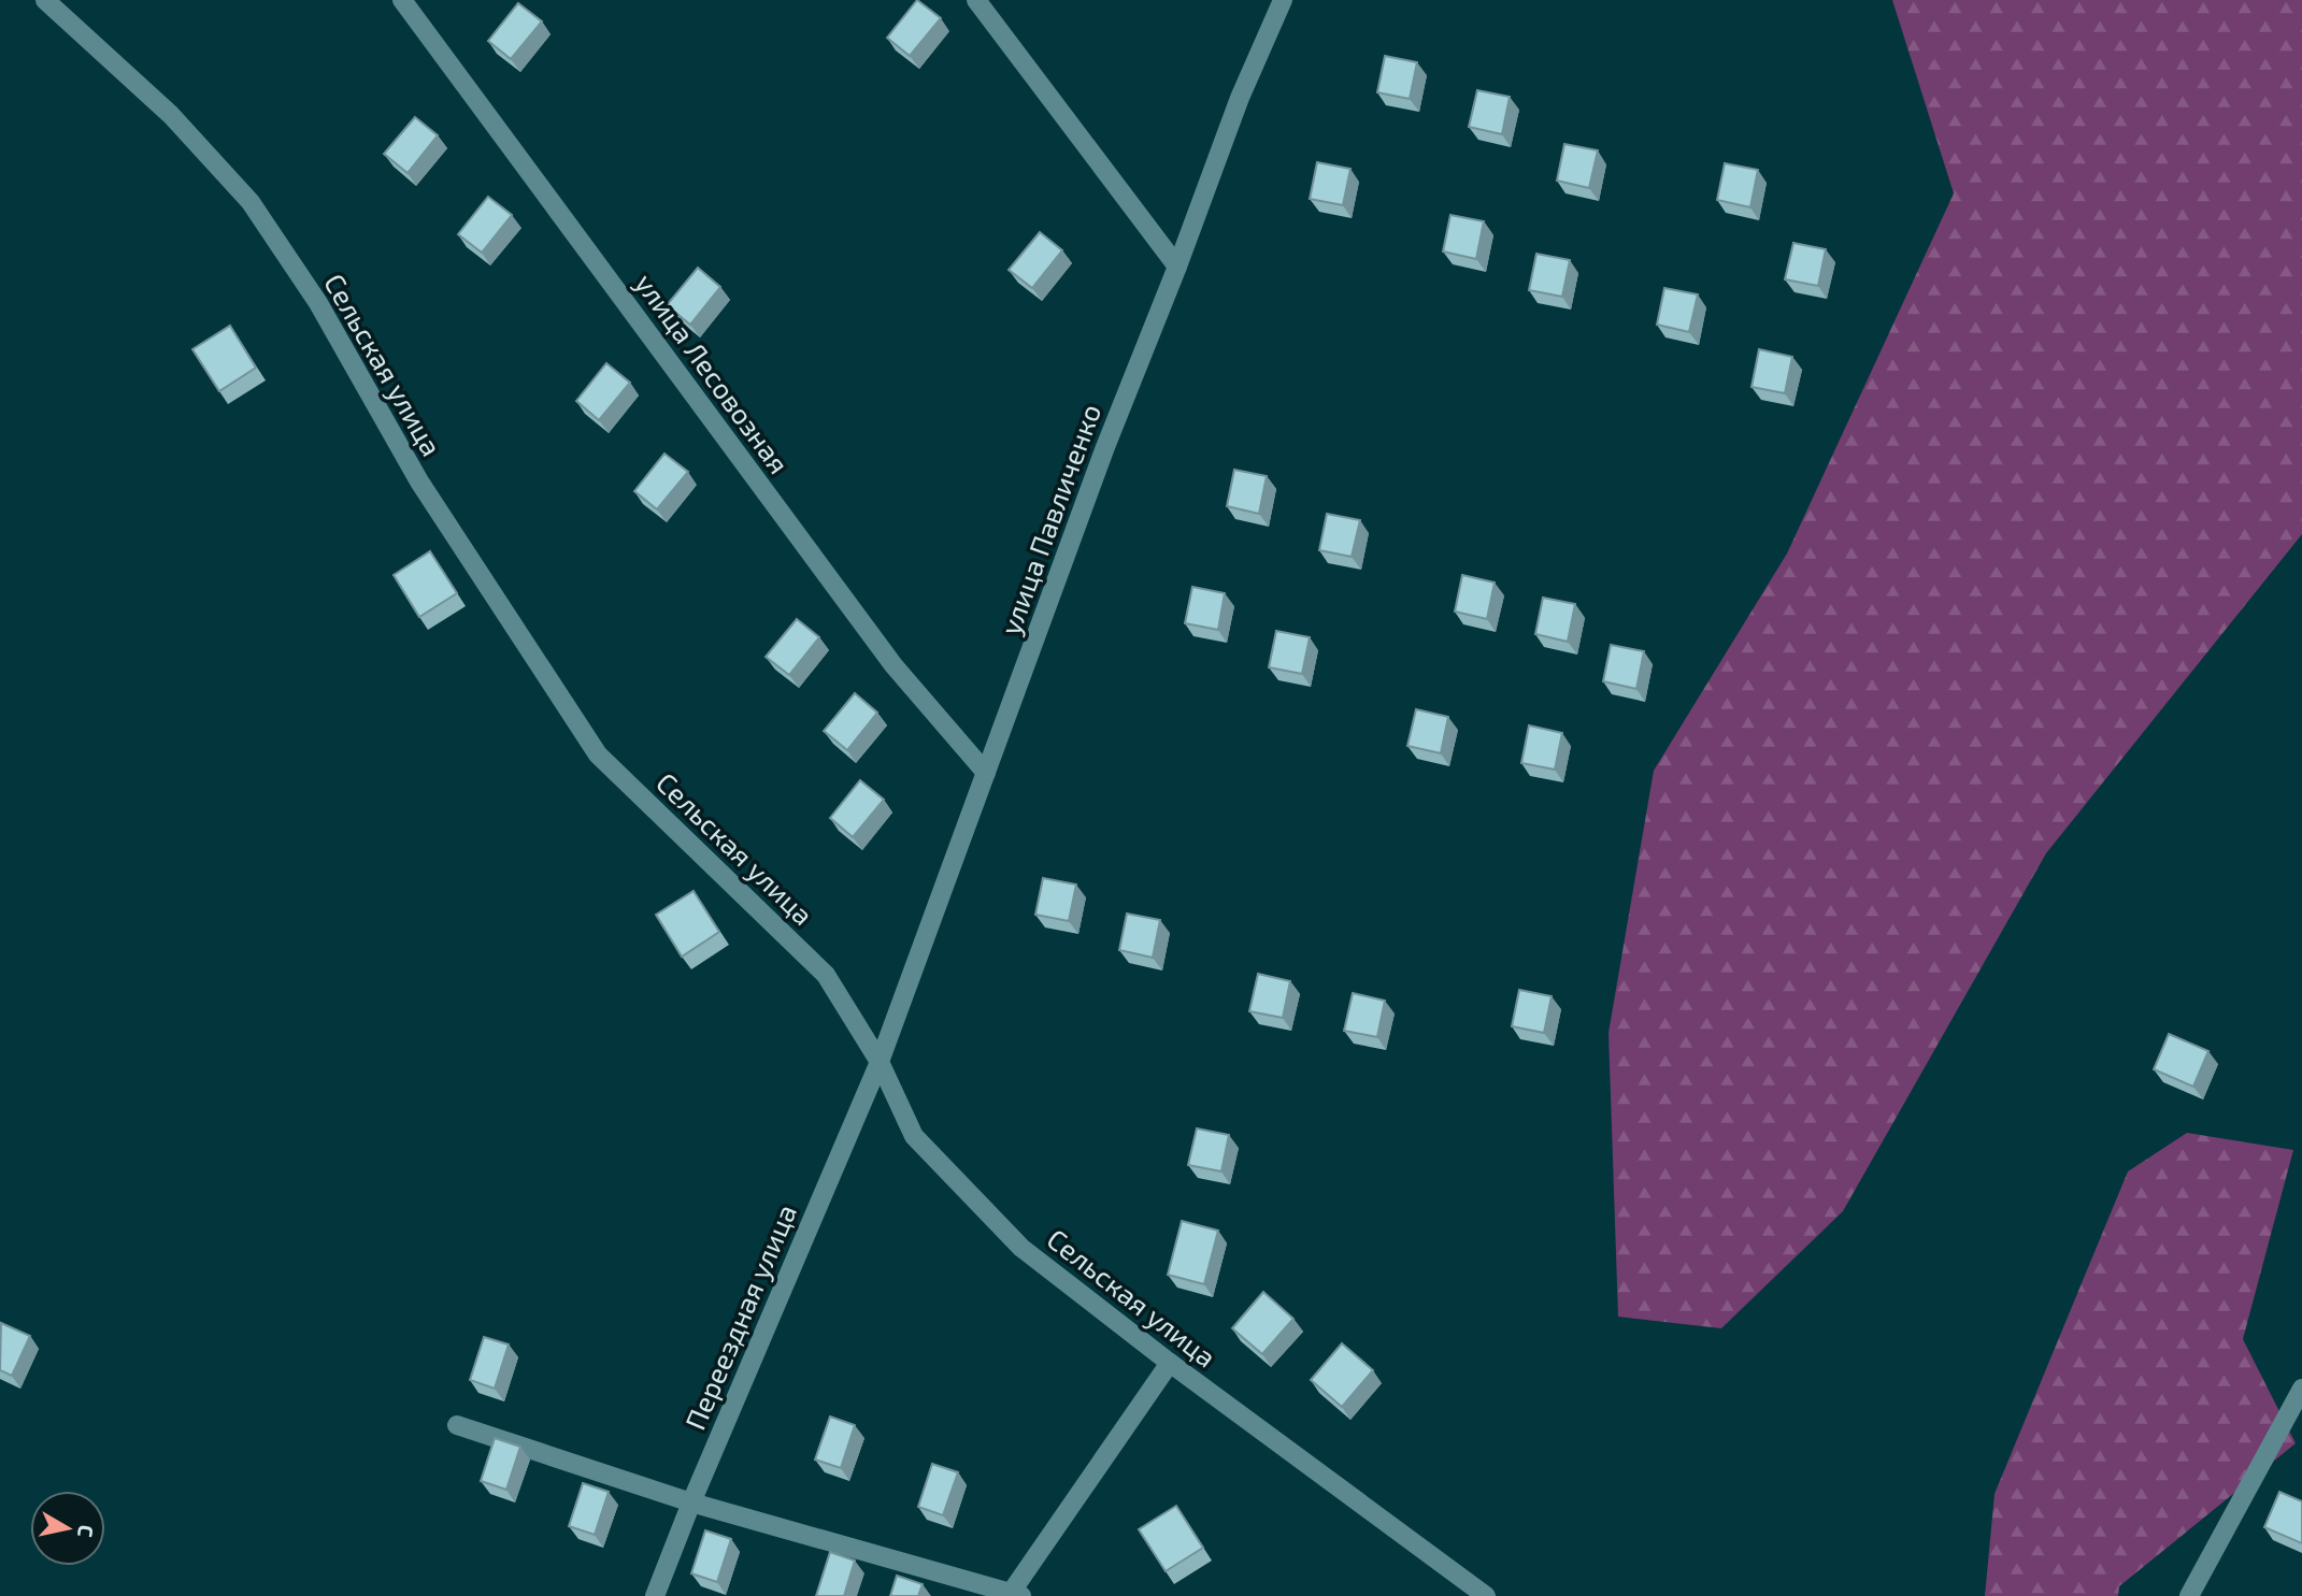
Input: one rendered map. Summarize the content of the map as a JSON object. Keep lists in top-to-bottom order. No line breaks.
{"streets":{"street":["Сельская улица","улица Лесовозная","улица Павличенко","Переездная улица"]},"crossings":[["Сельская улица","улица Павличенко"],["Сельская улица","Переездная улица"],["улица Лесовозная","улица Павличенко"],["улица Павличенко","Переездная улица"]],"north":"right"}
